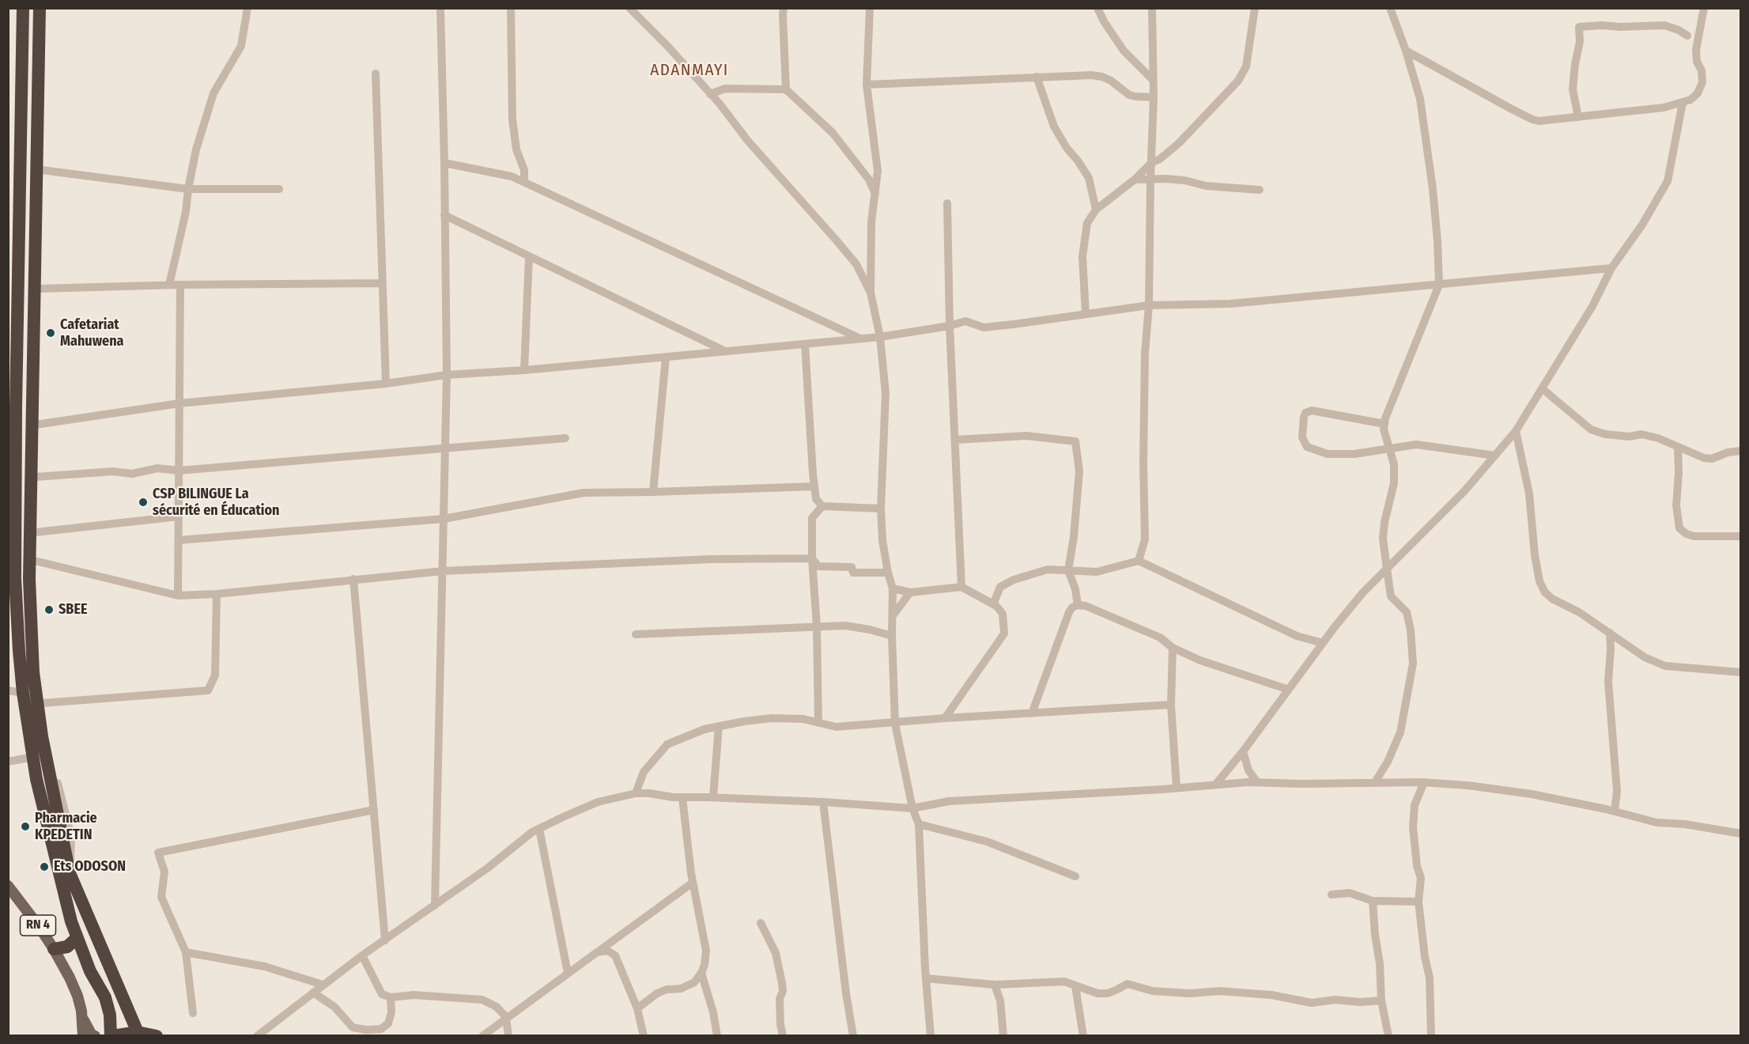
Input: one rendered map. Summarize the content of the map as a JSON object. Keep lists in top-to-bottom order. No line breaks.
{"streets":{"main road":["RN 4"]},"districts":["ADANMAYI"],"places":["Cafetariat Mahuwena","CSP BILINGUE La sécurité en Éducation","SBEE","Pharmacie KPEDETIN","Ets ODOSON"]}
